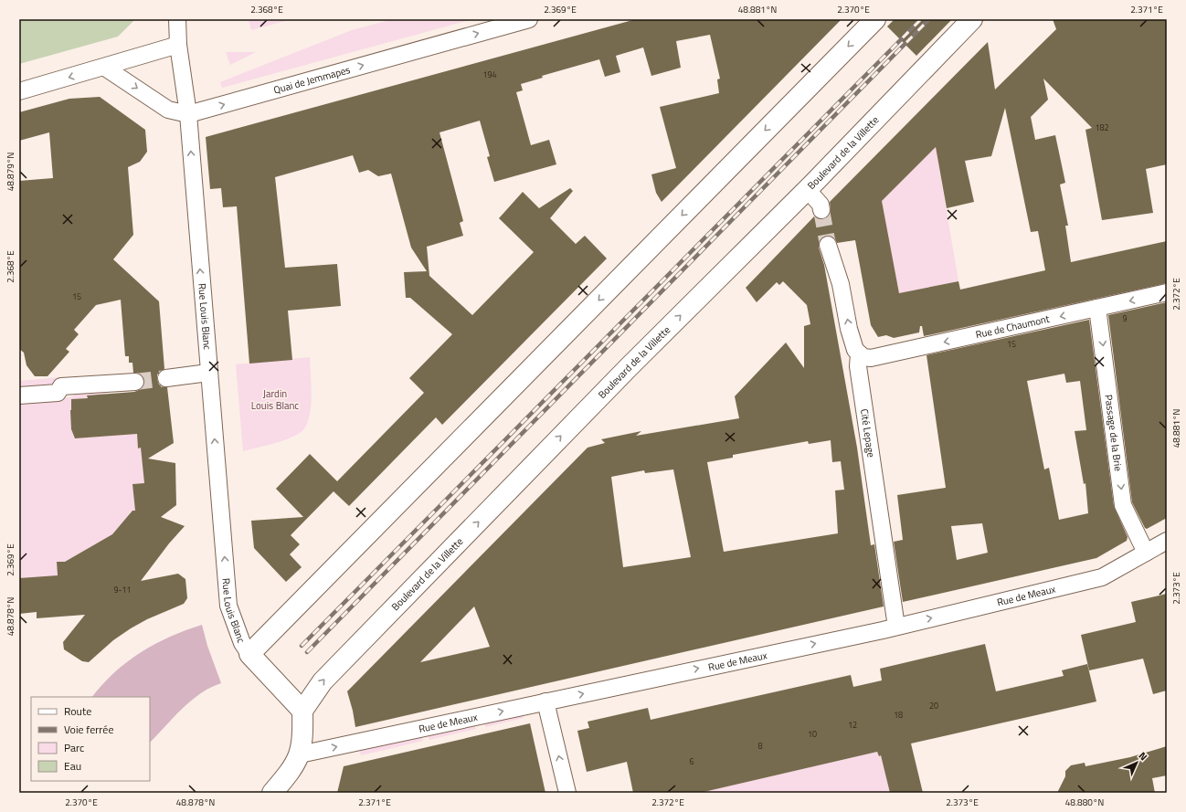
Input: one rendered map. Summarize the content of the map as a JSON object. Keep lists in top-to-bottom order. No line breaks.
{"streets":{"main road":["Boulevard de la Villette"],"street":["Quai de Jemmapes","Rue Louis Blanc","Rue de Chaumont","Passage de la Brie","Cité Lepage","Rue de Meaux"]},"crossings":[["Quai de Jemmapes","Rue Louis Blanc"],["Rue de Chaumont","Passage de la Brie"],["Rue de Chaumont","Cité Lepage"],["Passage de la Brie","Rue de Meaux"],["Cité Lepage","Rue de Meaux"]],"one_way":["Quai de Jemmapes","Rue Louis Blanc","Rue de Chaumont","Passage de la Brie","Rue de Meaux"],"parks":["Jardin Louis Blanc"],"house_numbers":["194","182","15","9","15","9-11","20","18","12","10","8","6"],"legend":["Route","Voie ferrée","Parc","Eau"],"north":"top right","coordinates":["2.368°E","2.369°E","48.881°N","2.370°E","2.371°E","48.879°N","2.372°E","2.373°E","48.878°N","48.880°N"]}
